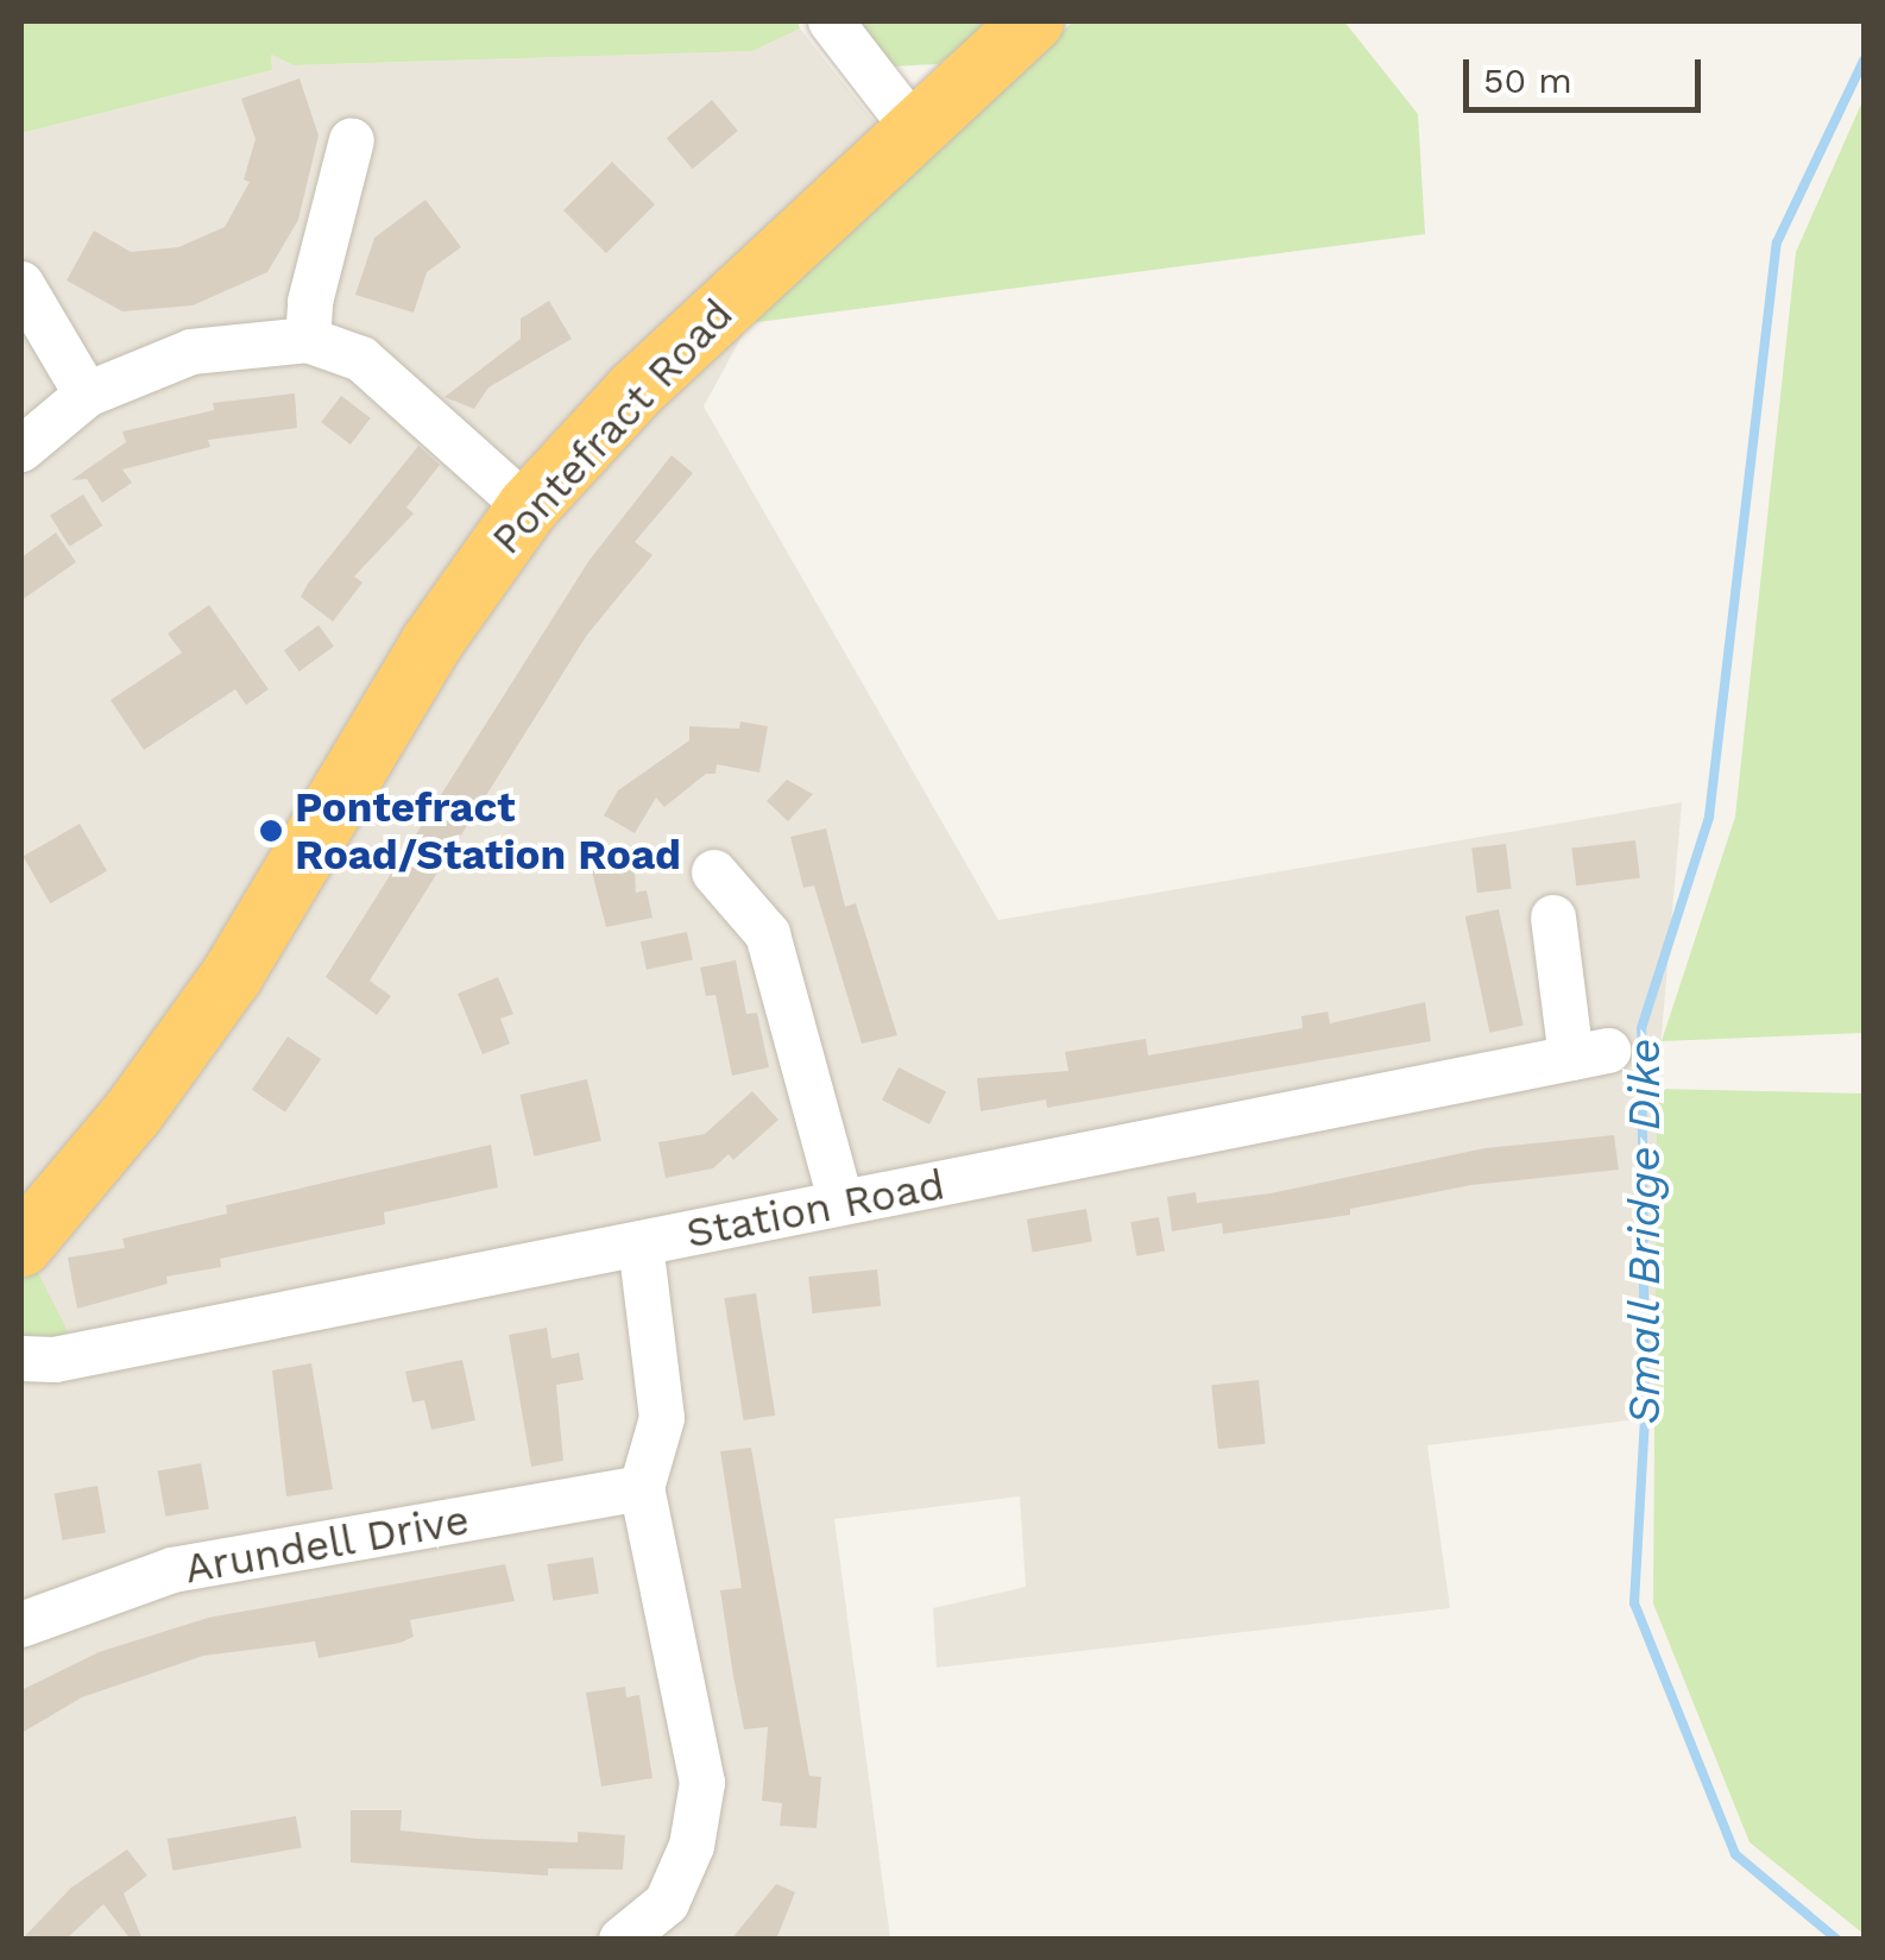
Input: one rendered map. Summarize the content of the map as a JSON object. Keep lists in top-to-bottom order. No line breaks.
{"streets":{"highway":["Pontefract Road"],"street":["Station Road","Arundell Drive"]},"water":["Small Bridge Dike"],"places":["Pontefract Road/Station Road"],"scale_bar":"50 m"}
